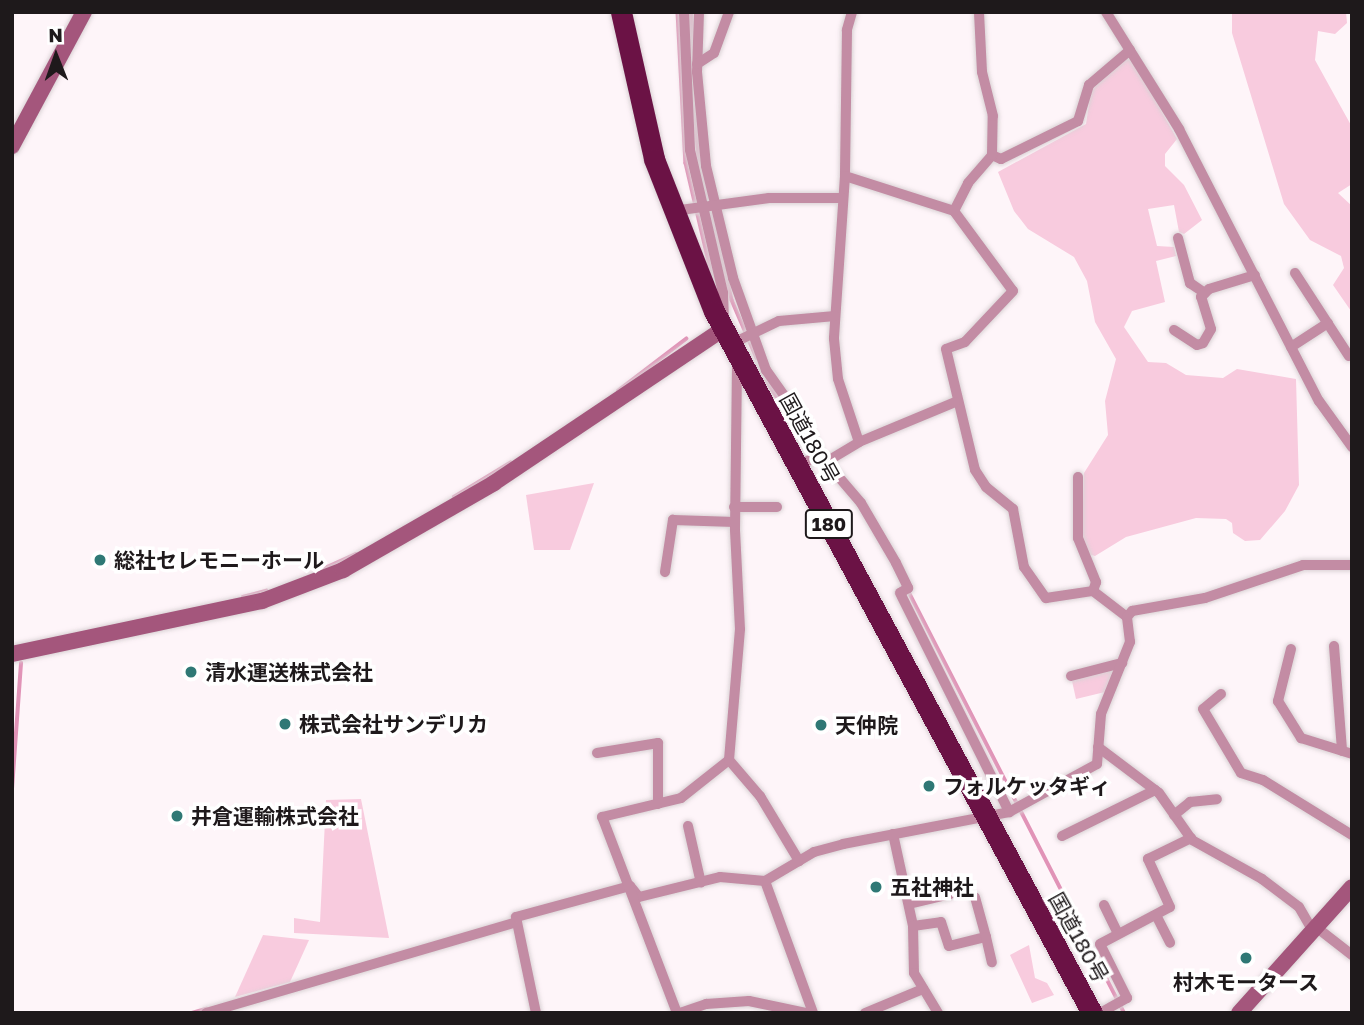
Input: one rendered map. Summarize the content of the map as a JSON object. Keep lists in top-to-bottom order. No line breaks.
{"streets":{"highway":["国道180号","180"]},"places":["総社セレモニーホール","清水運送株式会社","株式会社サンデリカ","天仲院","フォルケッタギィ","井倉運輸株式会社","五社神社","村木モータース"],"north":"top"}
